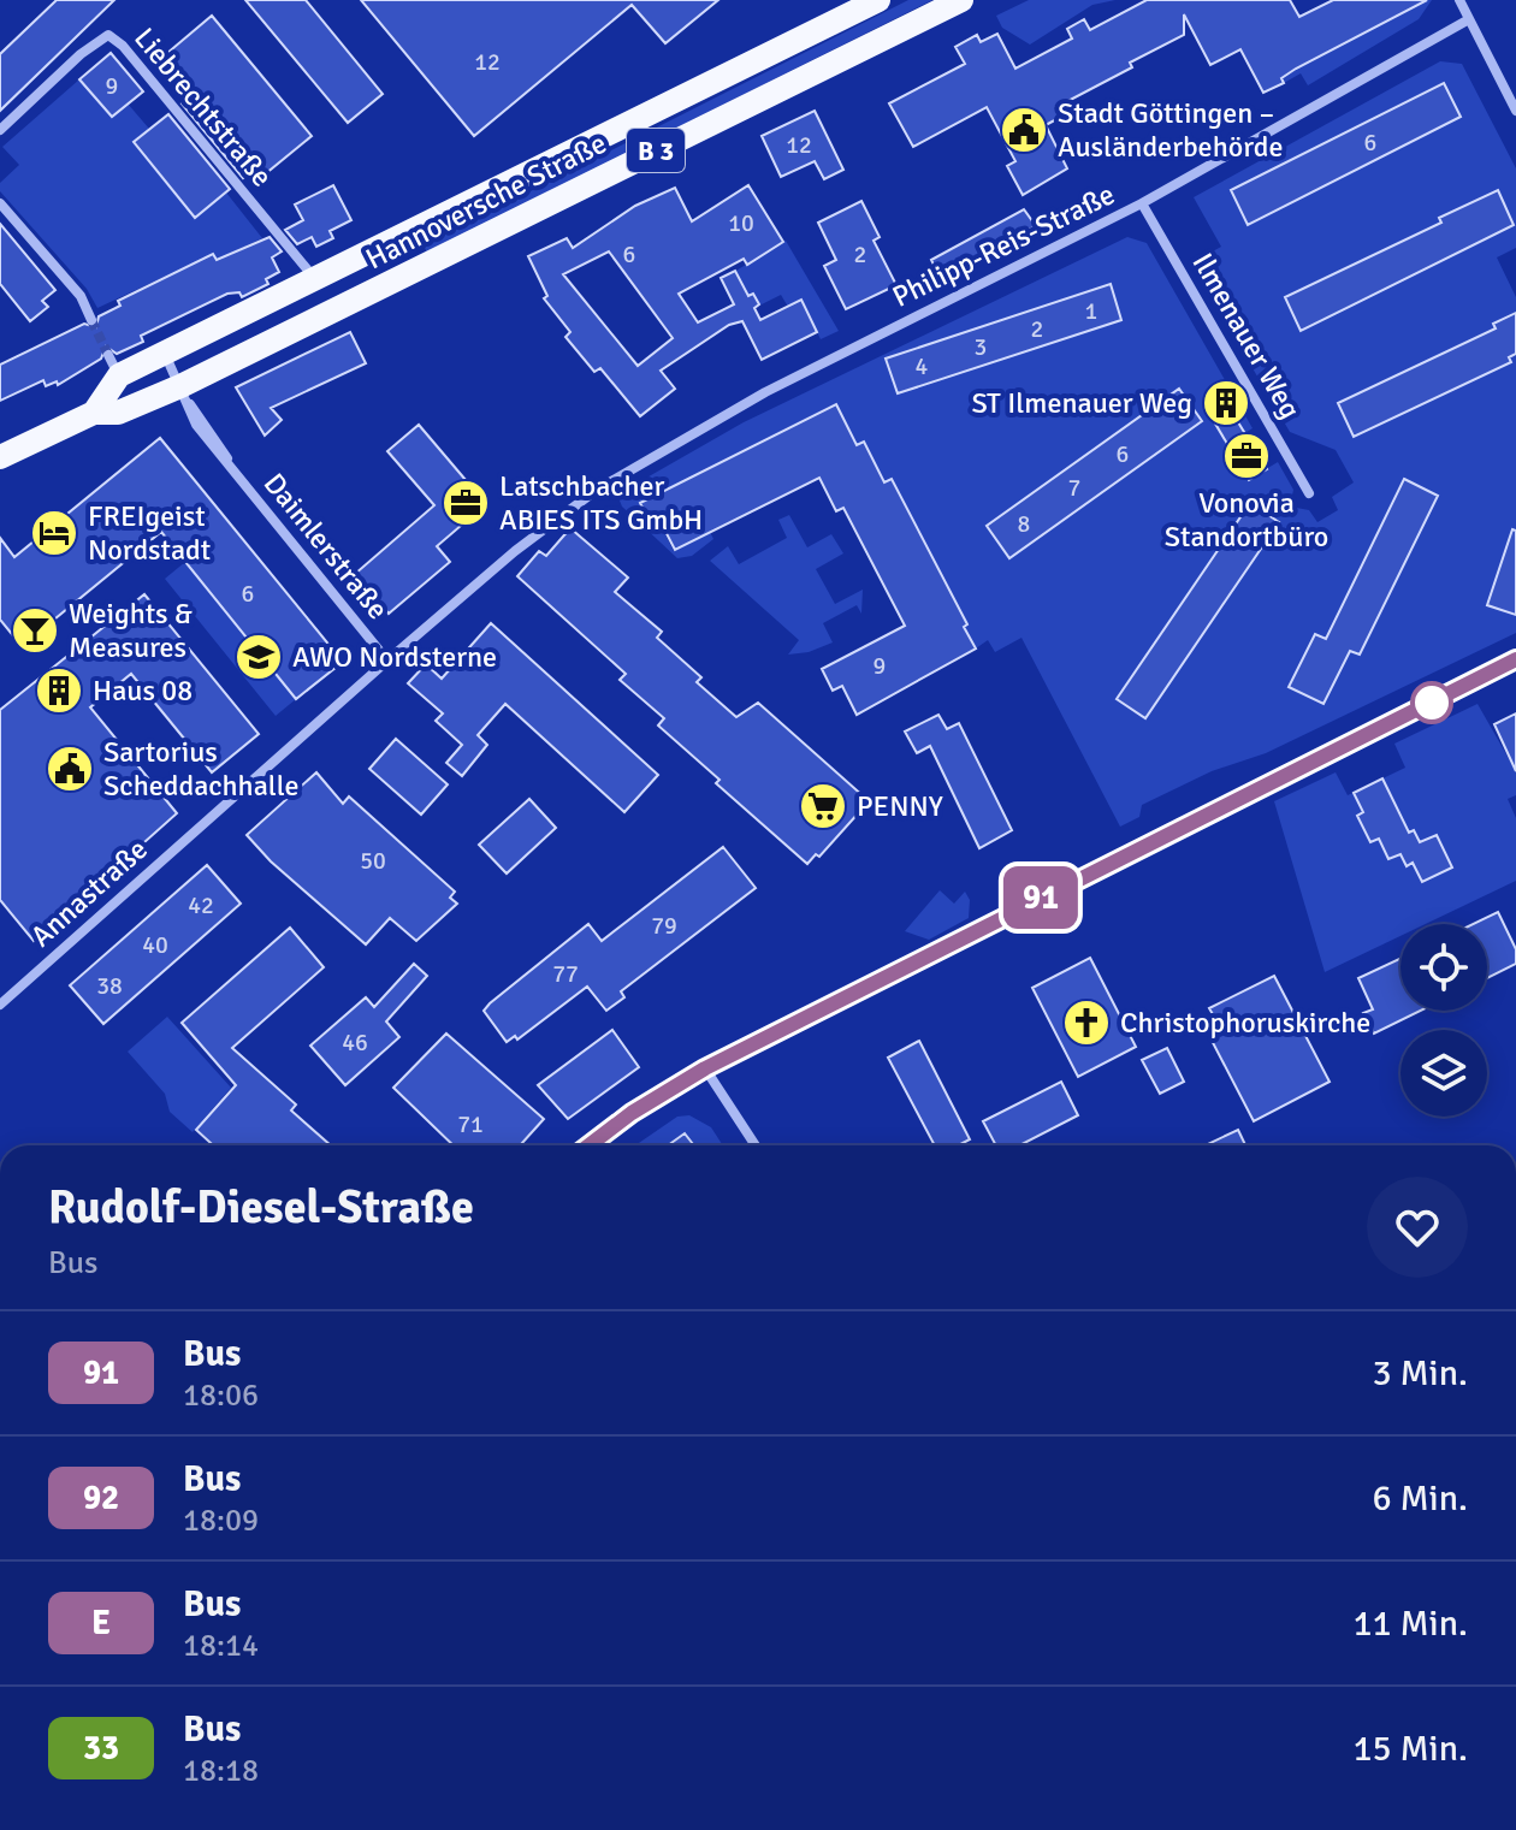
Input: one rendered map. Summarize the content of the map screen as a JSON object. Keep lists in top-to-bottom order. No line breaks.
{"streets":{"main road":["B 3","Hannoversche Straße"],"street":["Liebrechtstraße","Philipp-Reis-Straße","Ilmenauer Weg","Daimlerstraße","Annastraße"]},"crossings":[["Liebrechtstraße","B 3"],["Liebrechtstraße","Hannoversche Straße"],["B 3","Hannoversche Straße"],["B 3","Daimlerstraße"],["Hannoversche Straße","Daimlerstraße"],["Philipp-Reis-Straße","Ilmenauer Weg"],["Philipp-Reis-Straße","Annastraße"],["Daimlerstraße","Annastraße"]],"places":{"public building":["Stadt Göttingen – Ausländerbehörde","Sartorius Scheddachhalle"],"building":["ST Ilmenauer Weg","Haus 08"],"office":["Vonovia Standortbüro","Latschbacher ABIES ITS GmbH"],"hotel":["FREIgeist Nordstadt"],"bar":["Weights & Measures"],"school or university":["AWO Nordsterne"],"supermarket":["PENNY"],"church":["Christophoruskirche"]},"lines":["bus line 91"],"house_numbers":["12","9","6","12","10","6","2","1","2","3","4","6","7","8","6","9","50","42","79","40","77","38","46","71"],"page":{"on_map":"91","heading":["Rudolf-Diesel-Straße","Bus"],"list":[{"mark":"91","name":"Bus","note":"18:06","value":"3 Min."},{"mark":"92","name":"Bus","note":"18:09","value":"6 Min."},{"mark":"E","name":"Bus","note":"18:14","value":"11 Min."},{"mark":"33","name":"Bus","note":"18:18","value":"15 Min."}]}}
